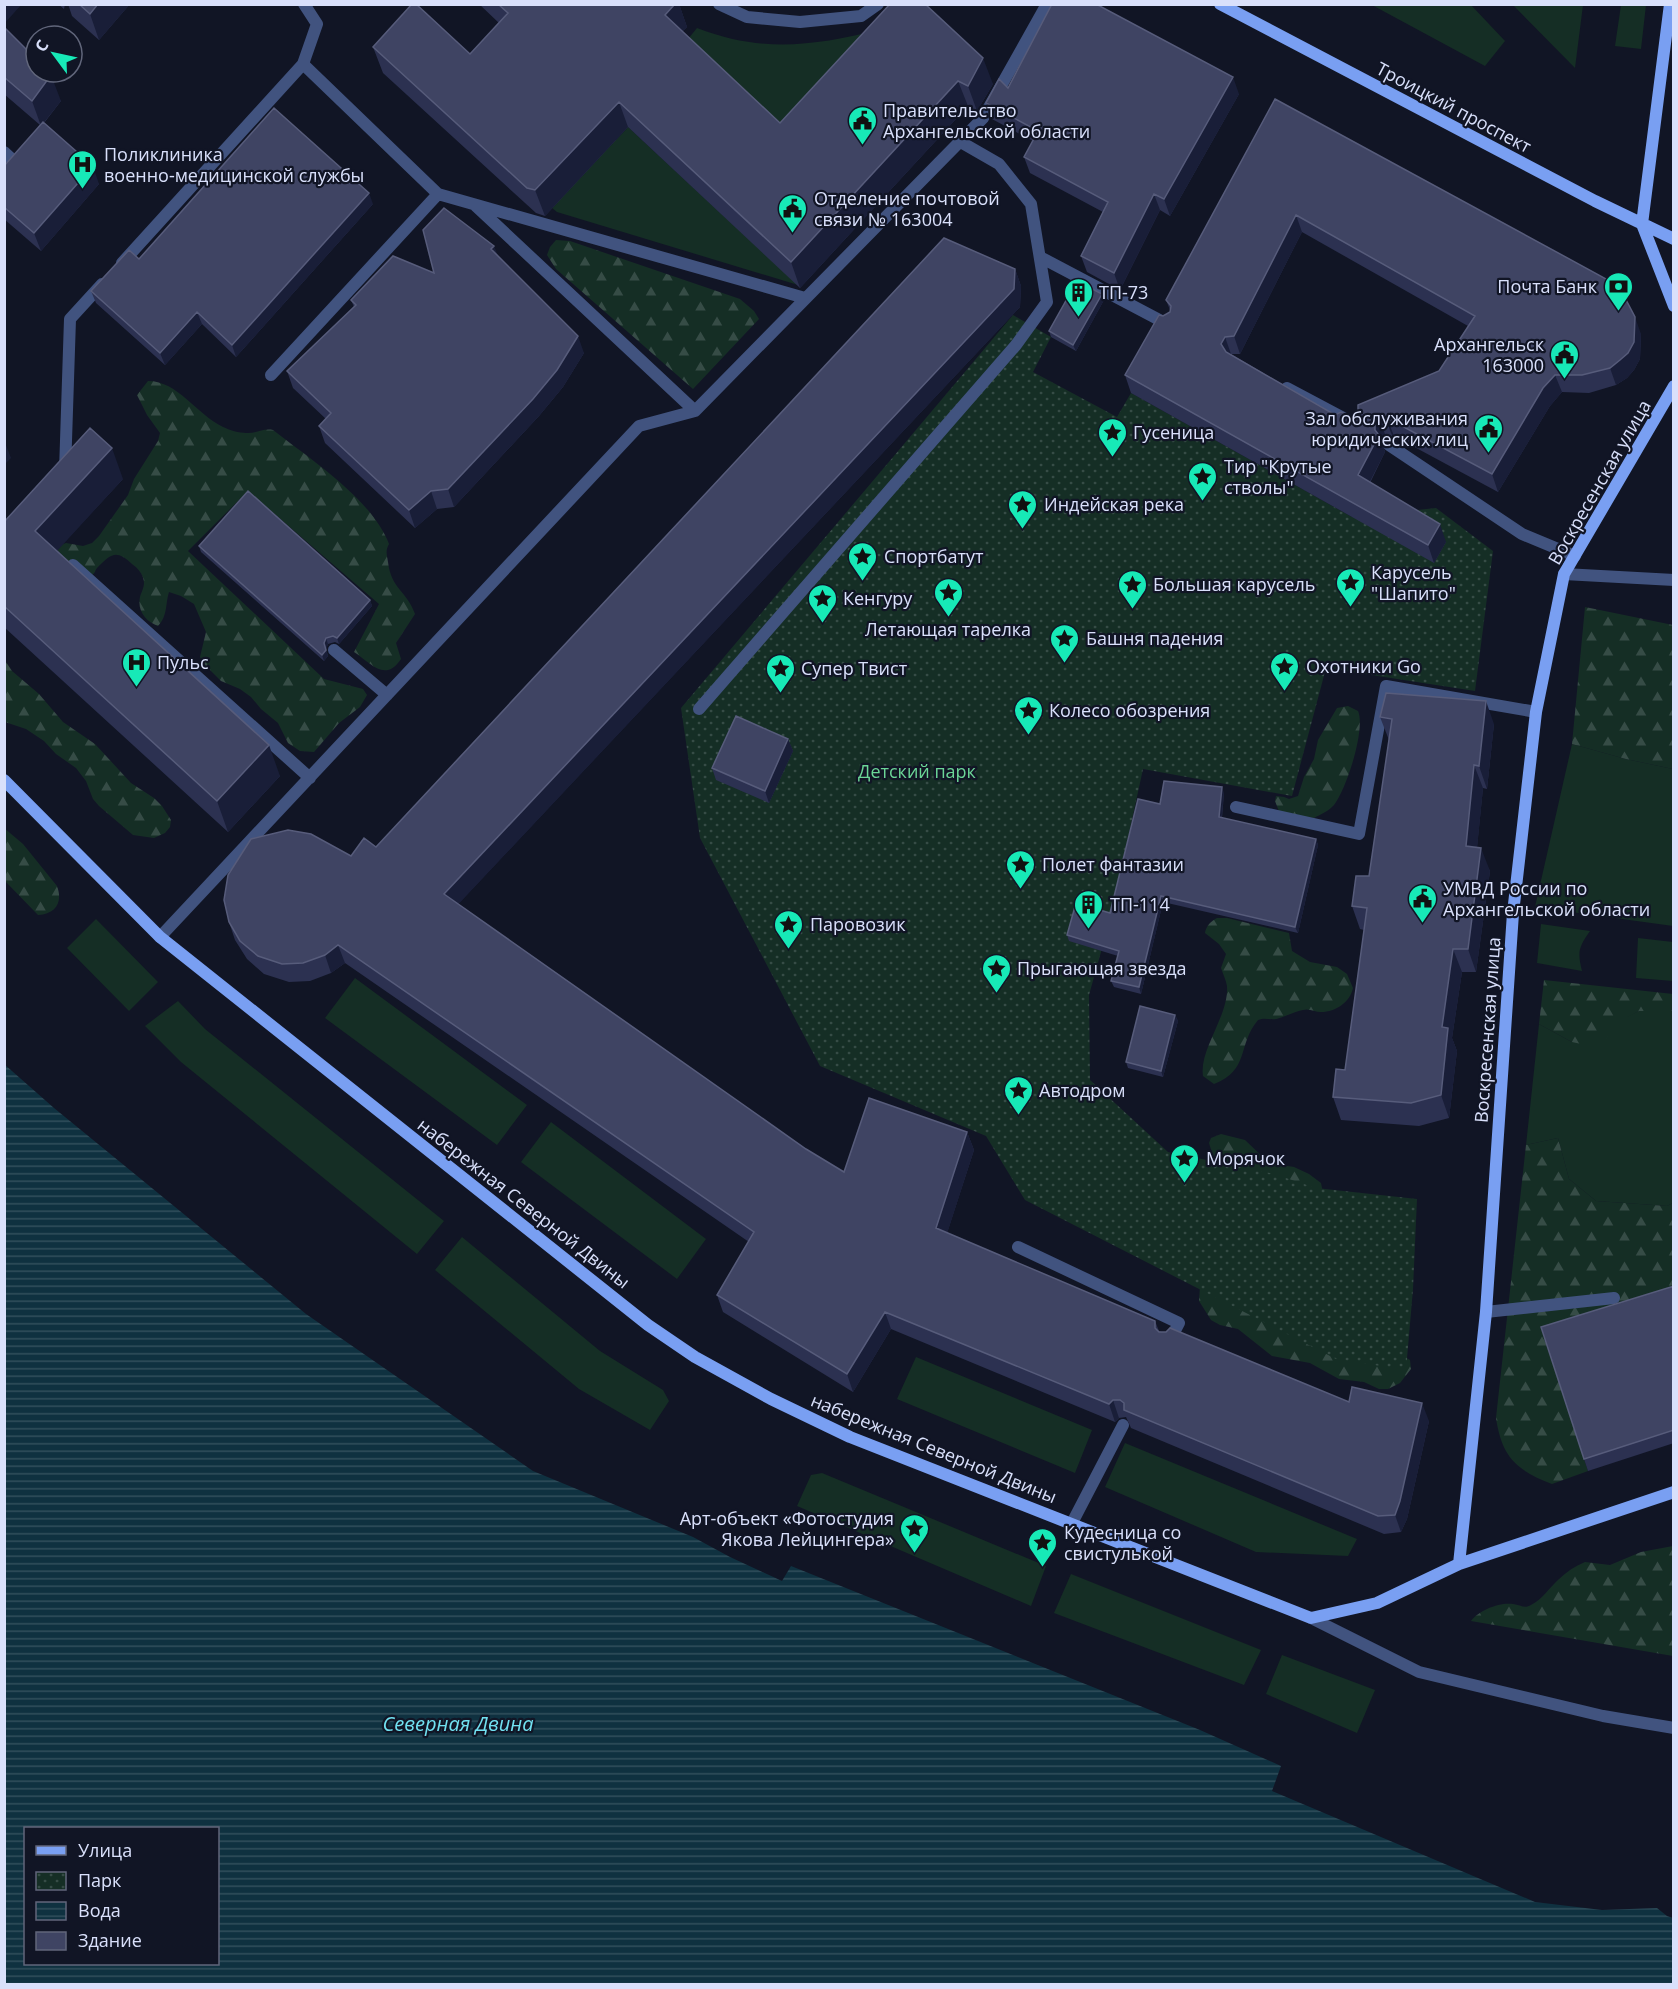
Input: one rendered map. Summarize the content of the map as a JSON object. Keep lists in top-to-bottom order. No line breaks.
{"streets":{"street":["Троицкий проспект","Воскресенская улица","набережная Северной Двины"]},"water":["Северная Двина"],"parks":["Детский парк"],"places":{"public building":["Правительство Архангельской области","Отделение почтовой связи № 163004","Архангельск 163000","Зал обслуживания юридических лиц","УМВД России по Архангельской области"],"hospital":["Поликлиника военно-медицинской службы","Пульс"],"bank":["Почта Банк"],"building":["ТП-73","ТП-114"],"place":["Гусеница","Тир \"Крутые стволы\"","Индейская река","Спортбатут","Карусель \"Шапито\"","Большая карусель","Летающая тарелка","Кенгуру","Башня падения","Охотники Go","Супер Твист","Колесо обозрения","Полет фантазии","Паровозик","Прыгающая звезда","Автодром","Морячок","Арт-объект «Фотостудия Якова Лейцингера»","Кудесница со свистулькой"]},"legend":["Улица","Парк","Вода","Здание"],"north":"top left"}
